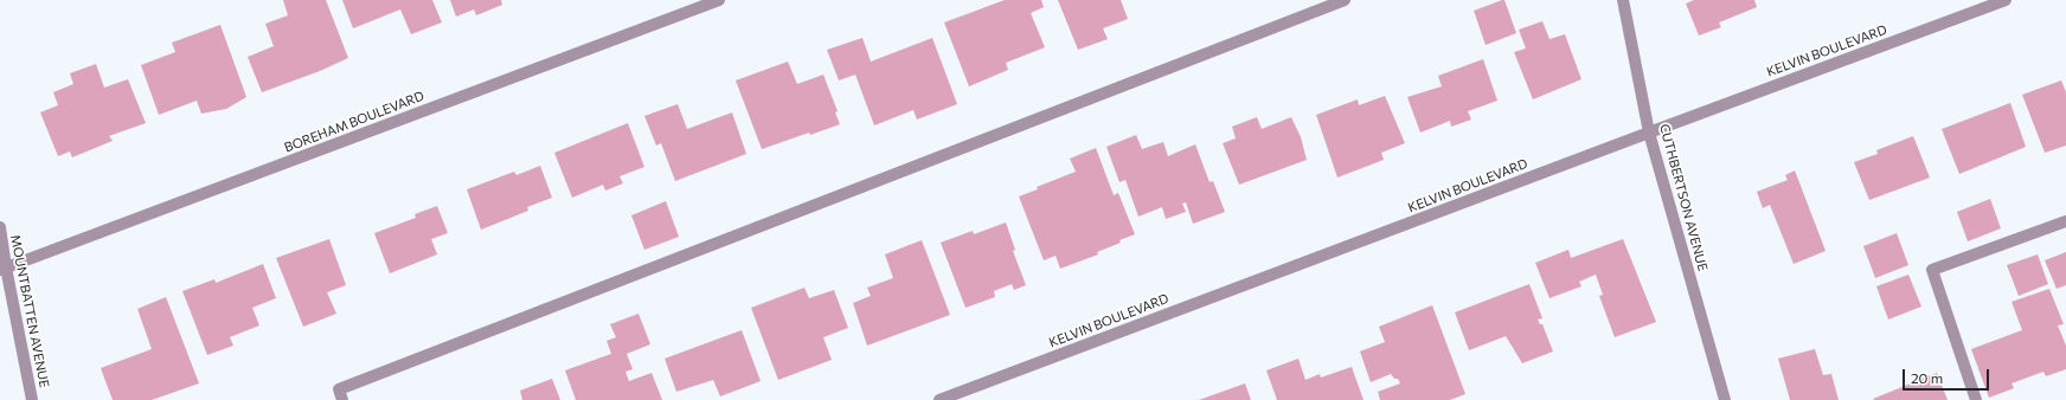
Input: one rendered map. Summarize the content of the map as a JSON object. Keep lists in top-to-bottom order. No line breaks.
{"streets":{"street":["KELVIN BOULEVARD","BOREHAM BOULEVARD","CUTHBERTSON AVENUE","MOUNTBATTEN AVENUE"]},"crossings":[["KELVIN BOULEVARD","CUTHBERTSON AVENUE"],["BOREHAM BOULEVARD","MOUNTBATTEN AVENUE"]],"scale_bar":"20 m"}
